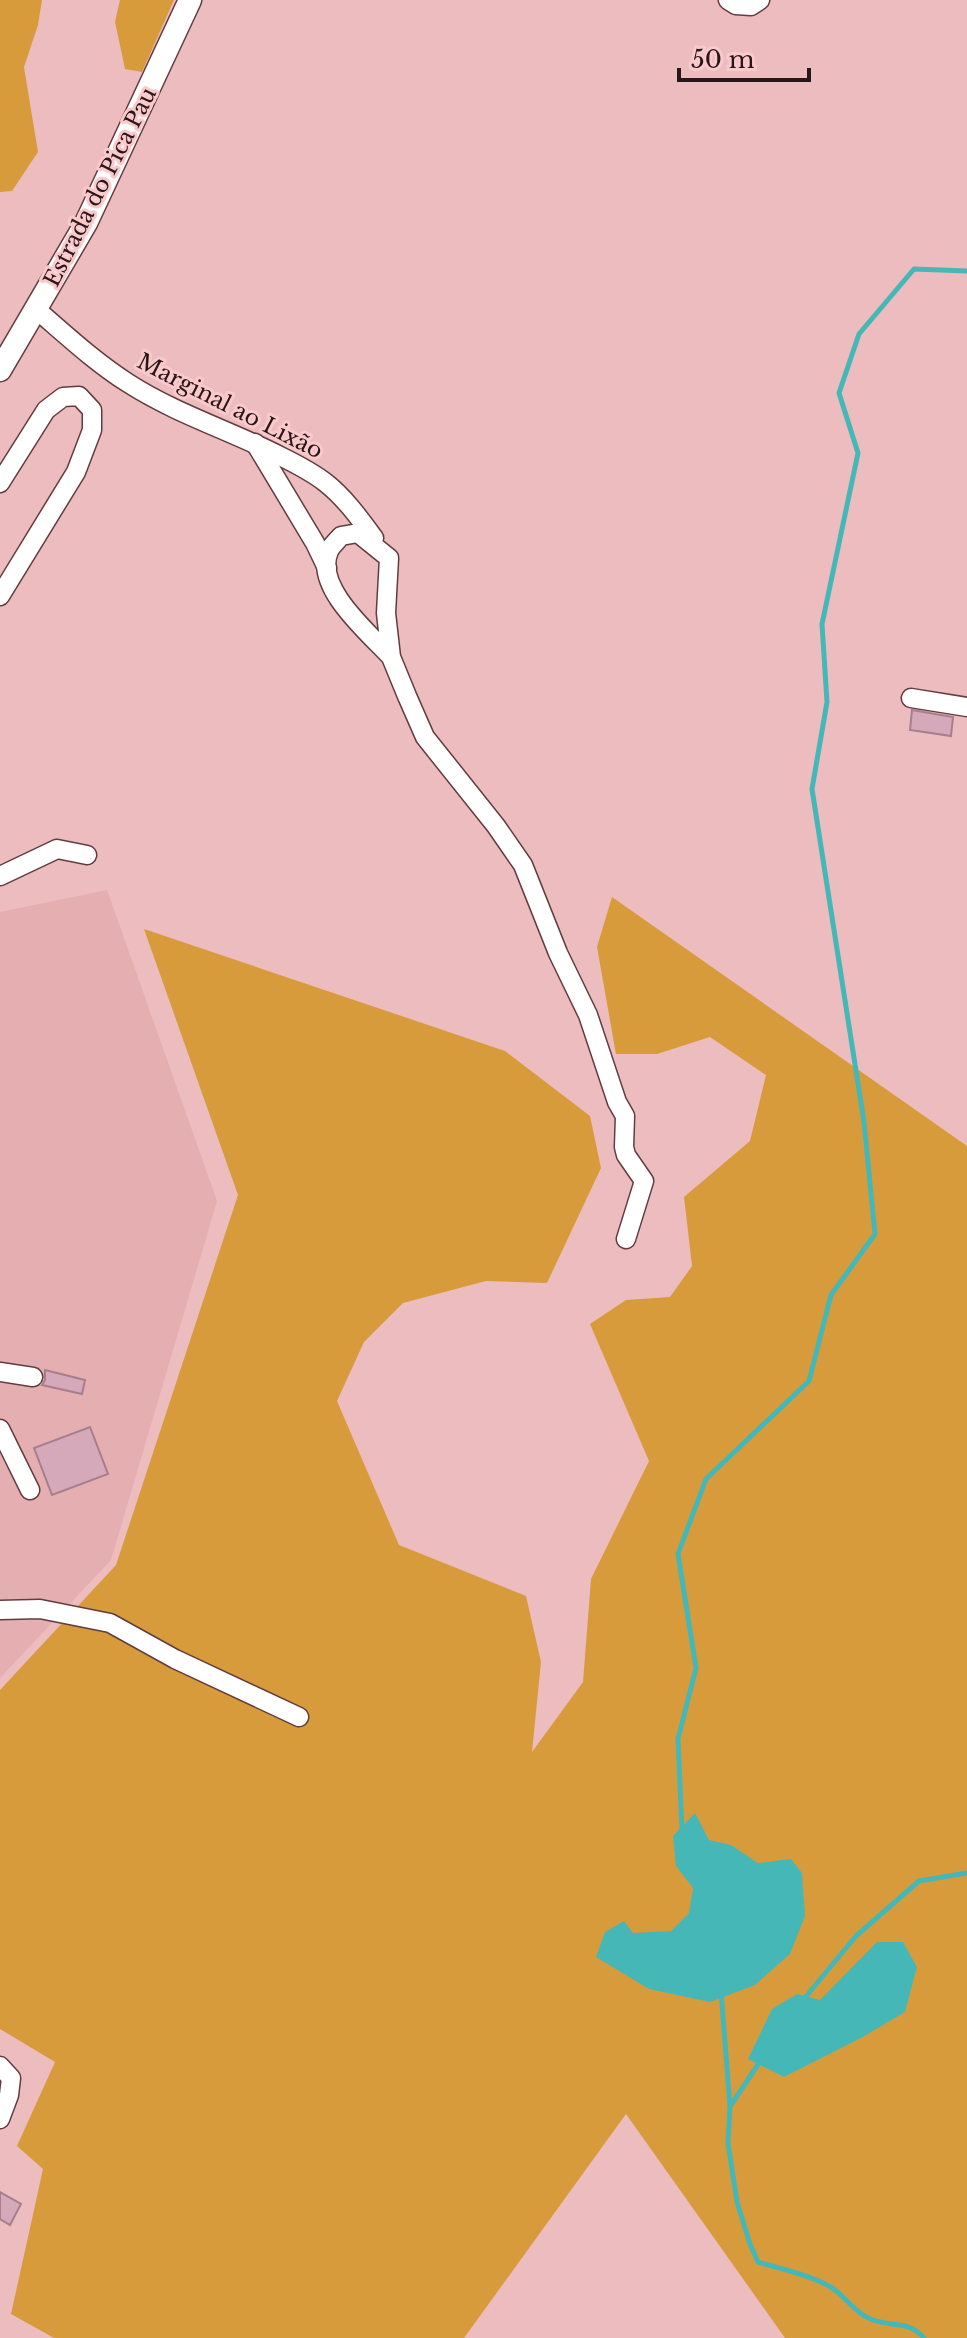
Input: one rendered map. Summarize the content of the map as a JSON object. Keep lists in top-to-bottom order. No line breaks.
{"streets":{"main road":["Estrada do Pica Pau"],"street":["Marginal ao Lixão"]},"crossings":[["Estrada do Pica Pau","Marginal ao Lixão"]],"scale_bar":"50 m"}
